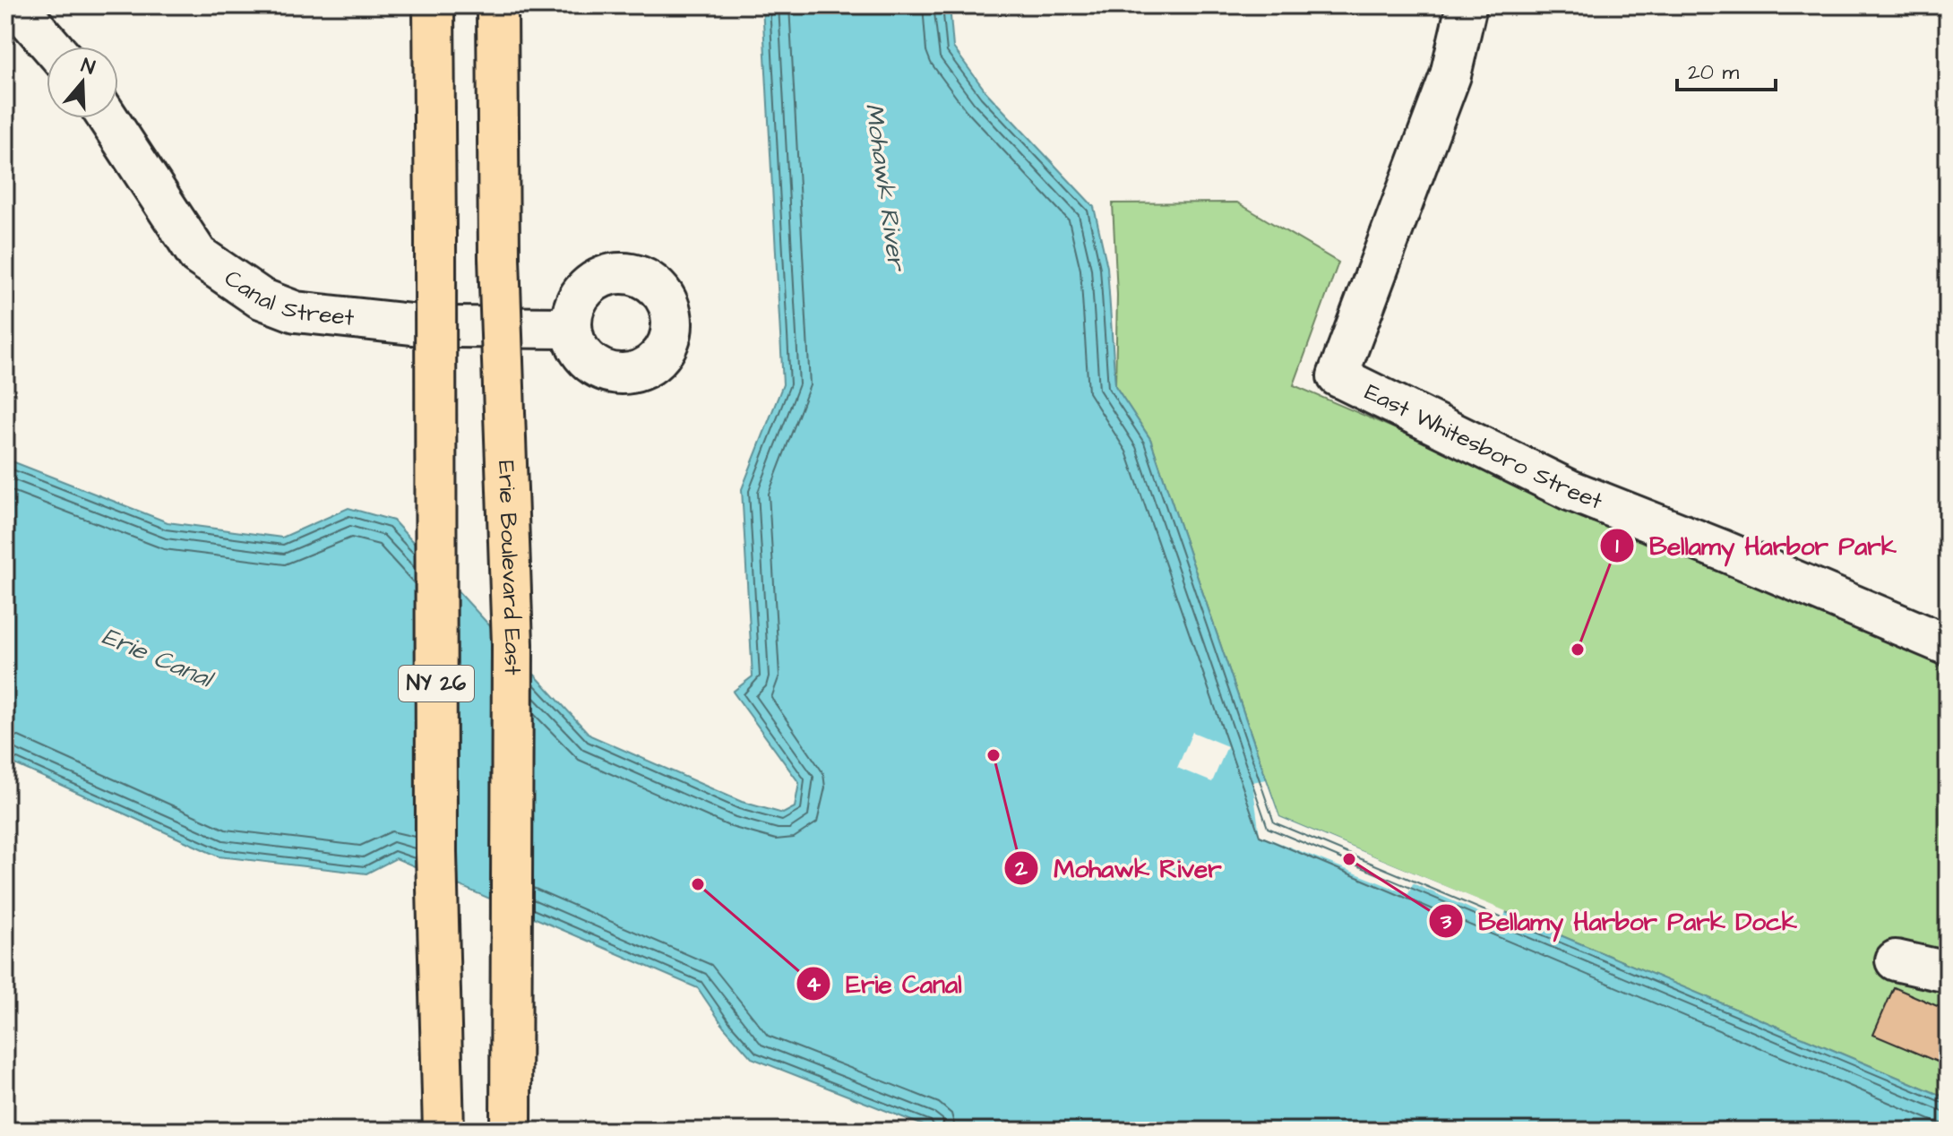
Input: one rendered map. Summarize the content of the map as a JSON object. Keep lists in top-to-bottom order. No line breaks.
{"streets":{"highway":["Erie Boulevard East","NY 26"],"street":["Canal Street","East Whitesboro Street"]},"water":["Mohawk River","Erie Canal"],"places":["Bellamy Harbor Park","Mohawk River","Bellamy Harbor Park Dock","Erie Canal"],"scale_bar":"20 m","north":"top"}
